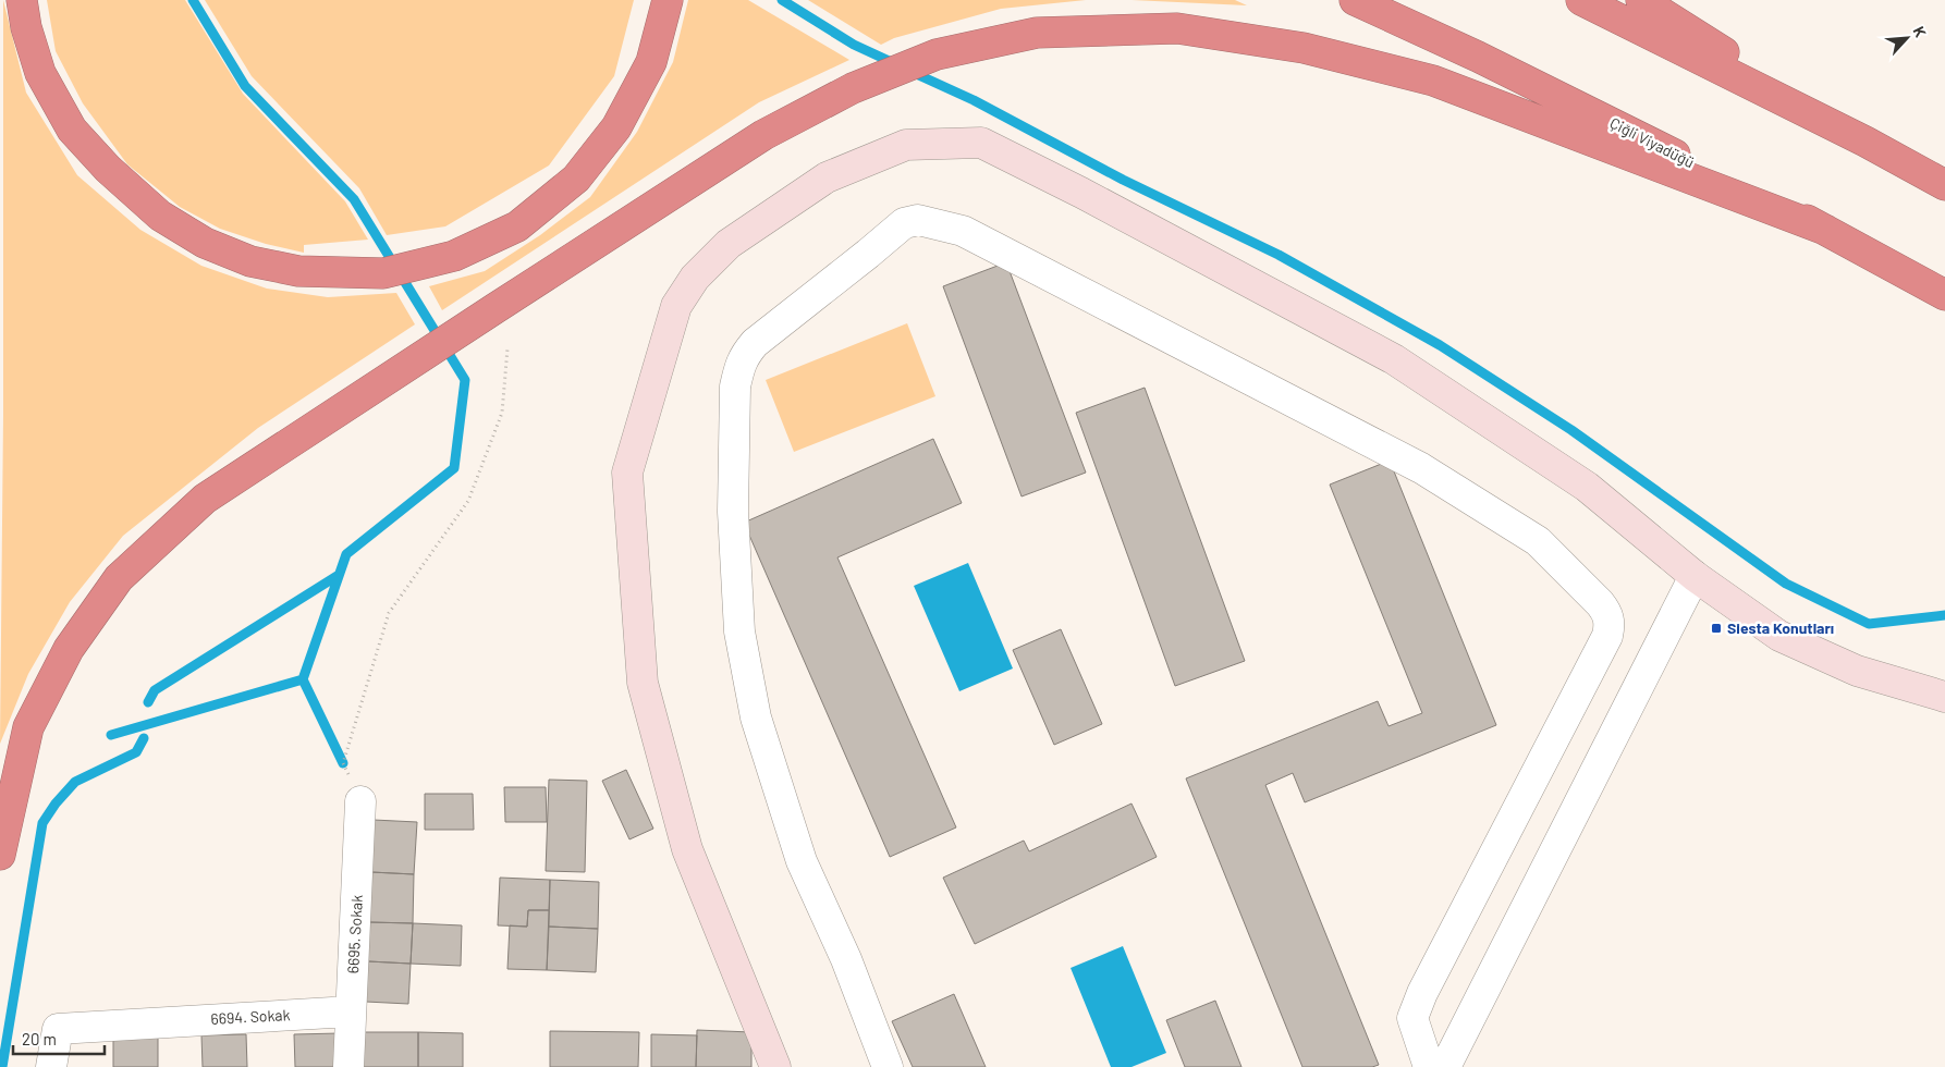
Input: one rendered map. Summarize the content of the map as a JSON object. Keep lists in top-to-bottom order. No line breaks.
{"streets":{"highway":["Çiğli Viyadüğü"],"street":["6695. Sokak","6694. Sokak"]},"crossings":[["6695. Sokak","6694. Sokak"]],"places":{"transit":["Siesta Konutları"]},"scale_bar":"20 m","north":"top right"}
